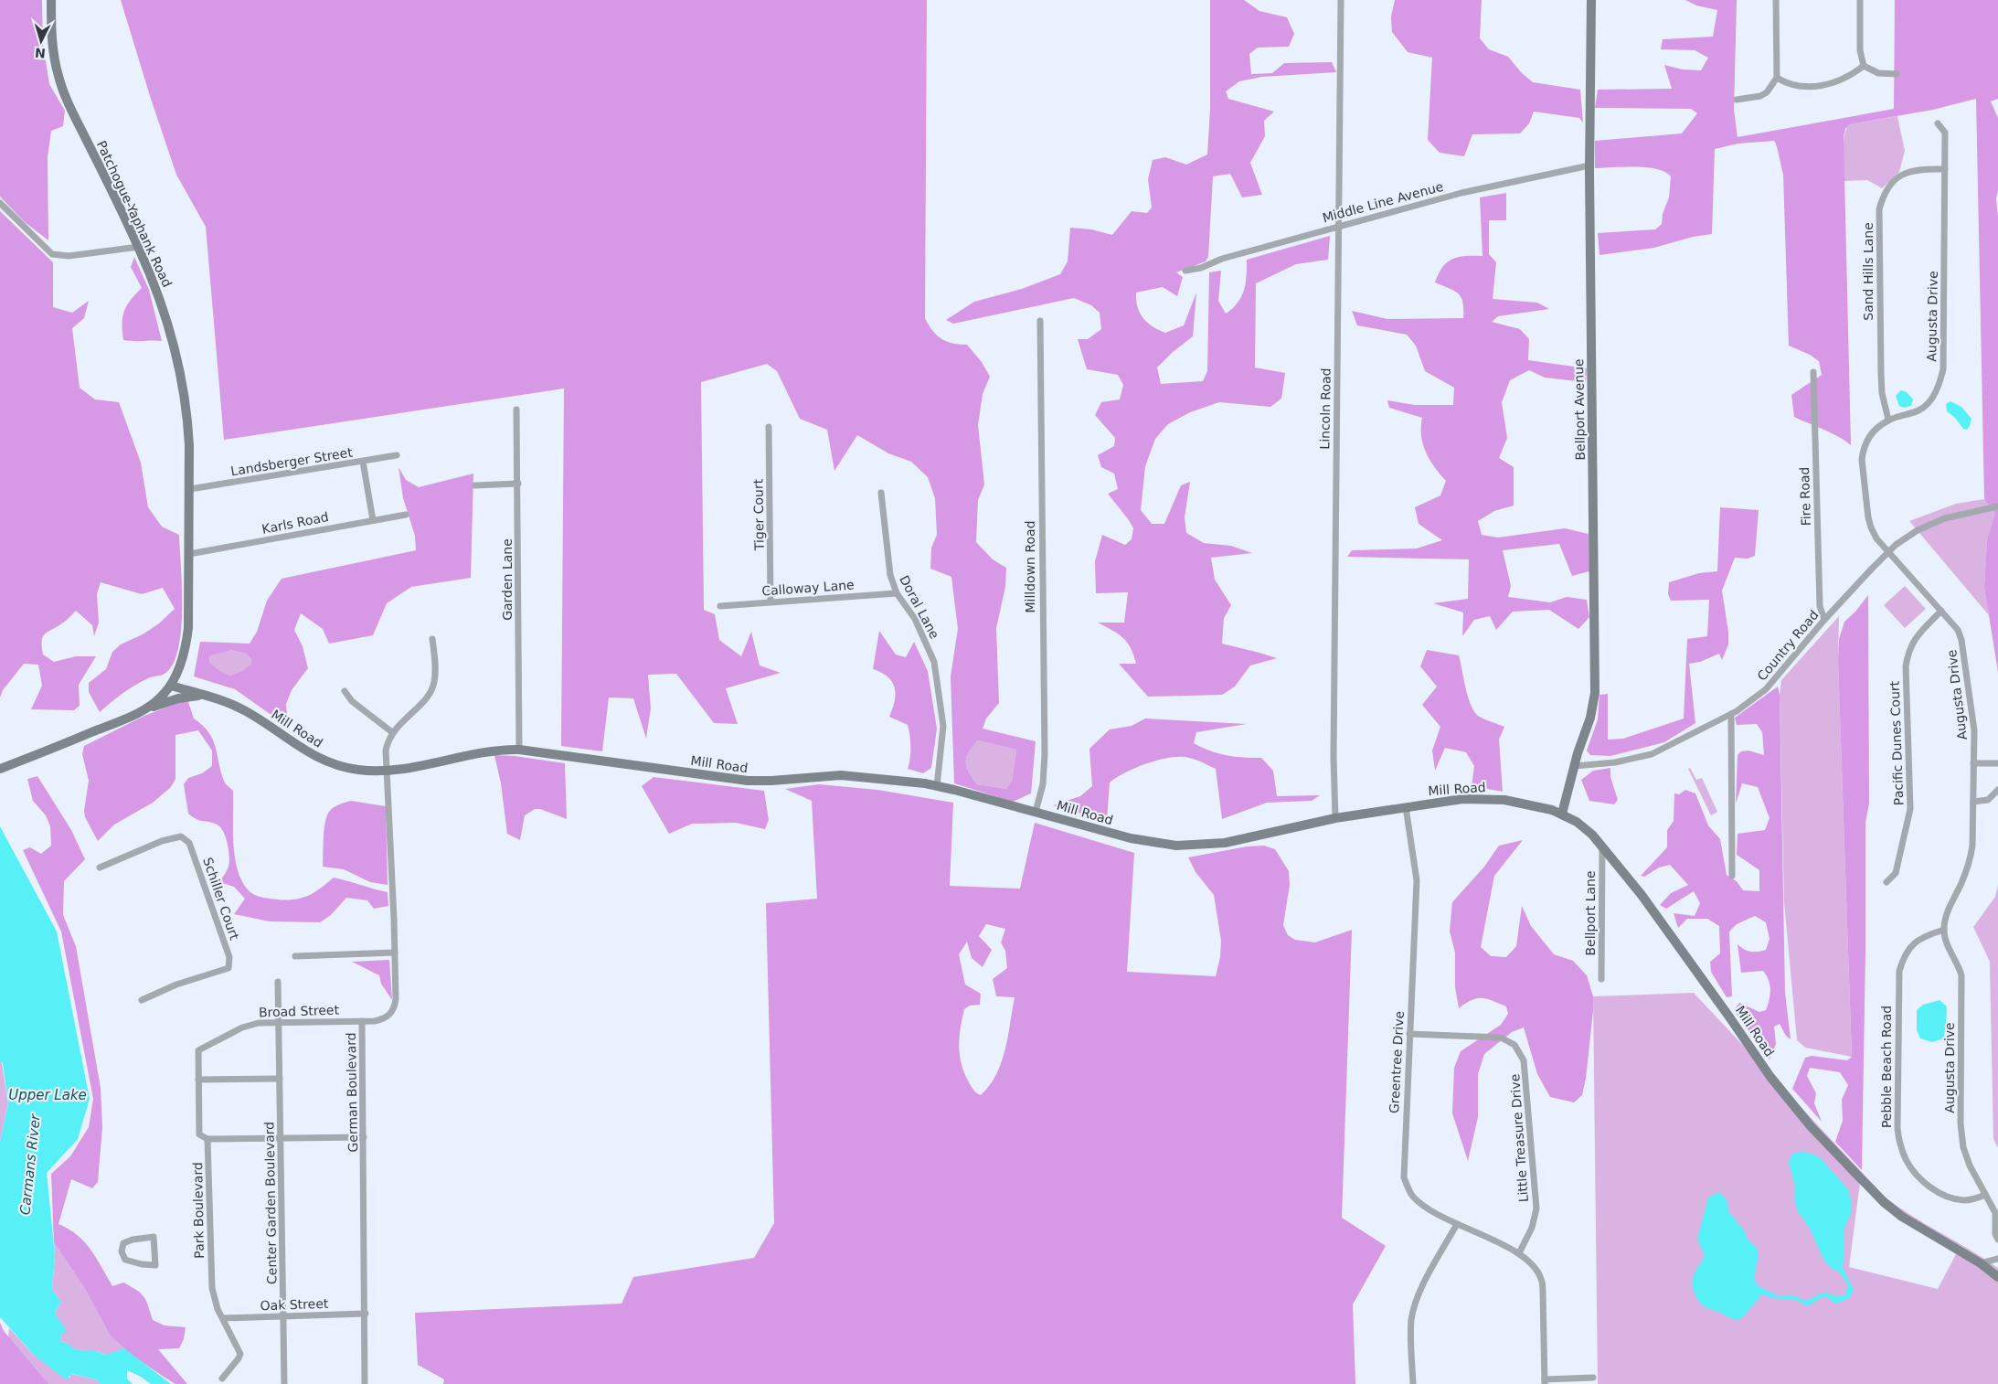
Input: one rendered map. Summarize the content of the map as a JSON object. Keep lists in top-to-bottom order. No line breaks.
{"streets":{"main road":["Patchogue-Yaphank Road","Bellport Avenue","Mill Road"],"street":["Middle Line Avenue","Sand Hills Lane","Augusta Drive","Lincoln Road","Landsberger Street","Fire Road","Tiger Court","Karls Road","Milldown Road","Garden Lane","Calloway Lane","Doral Lane","Country Road","Pacific Dunes Court","Schiller Court","Bellport Lane","Broad Street","Greentree Drive","Pebble Beach Road","German Boulevard","Little Treasure Drive","Center Garden Boulevard","Park Boulevard","Oak Street"]},"crossings":[["Middle Line Avenue","Lincoln Road"],["Middle Line Avenue","Bellport Avenue"],["Patchogue-Yaphank Road","Landsberger Street"],["Patchogue-Yaphank Road","Karls Road"],["Patchogue-Yaphank Road","Mill Road"],["Sand Hills Lane","Augusta Drive"],["Augusta Drive","Pacific Dunes Court"],["Augusta Drive","Pebble Beach Road"],["Lincoln Road","Mill Road"],["Bellport Avenue","Country Road"],["Bellport Avenue","Mill Road"],["Fire Road","Country Road"],["Tiger Court","Calloway Lane"],["Milldown Road","Mill Road"],["Garden Lane","Mill Road"],["Calloway Lane","Doral Lane"],["Doral Lane","Mill Road"],["Mill Road","Bellport Lane"],["Mill Road","Greentree Drive"],["Mill Road","German Boulevard"],["Broad Street","German Boulevard"],["Broad Street","Center Garden Boulevard"],["Broad Street","Park Boulevard"],["Greentree Drive","Little Treasure Drive"],["German Boulevard","Oak Street"],["Center Garden Boulevard","Oak Street"],["Park Boulevard","Oak Street"]],"water":["Upper Lake","Carmans River"],"north":"bottom"}
